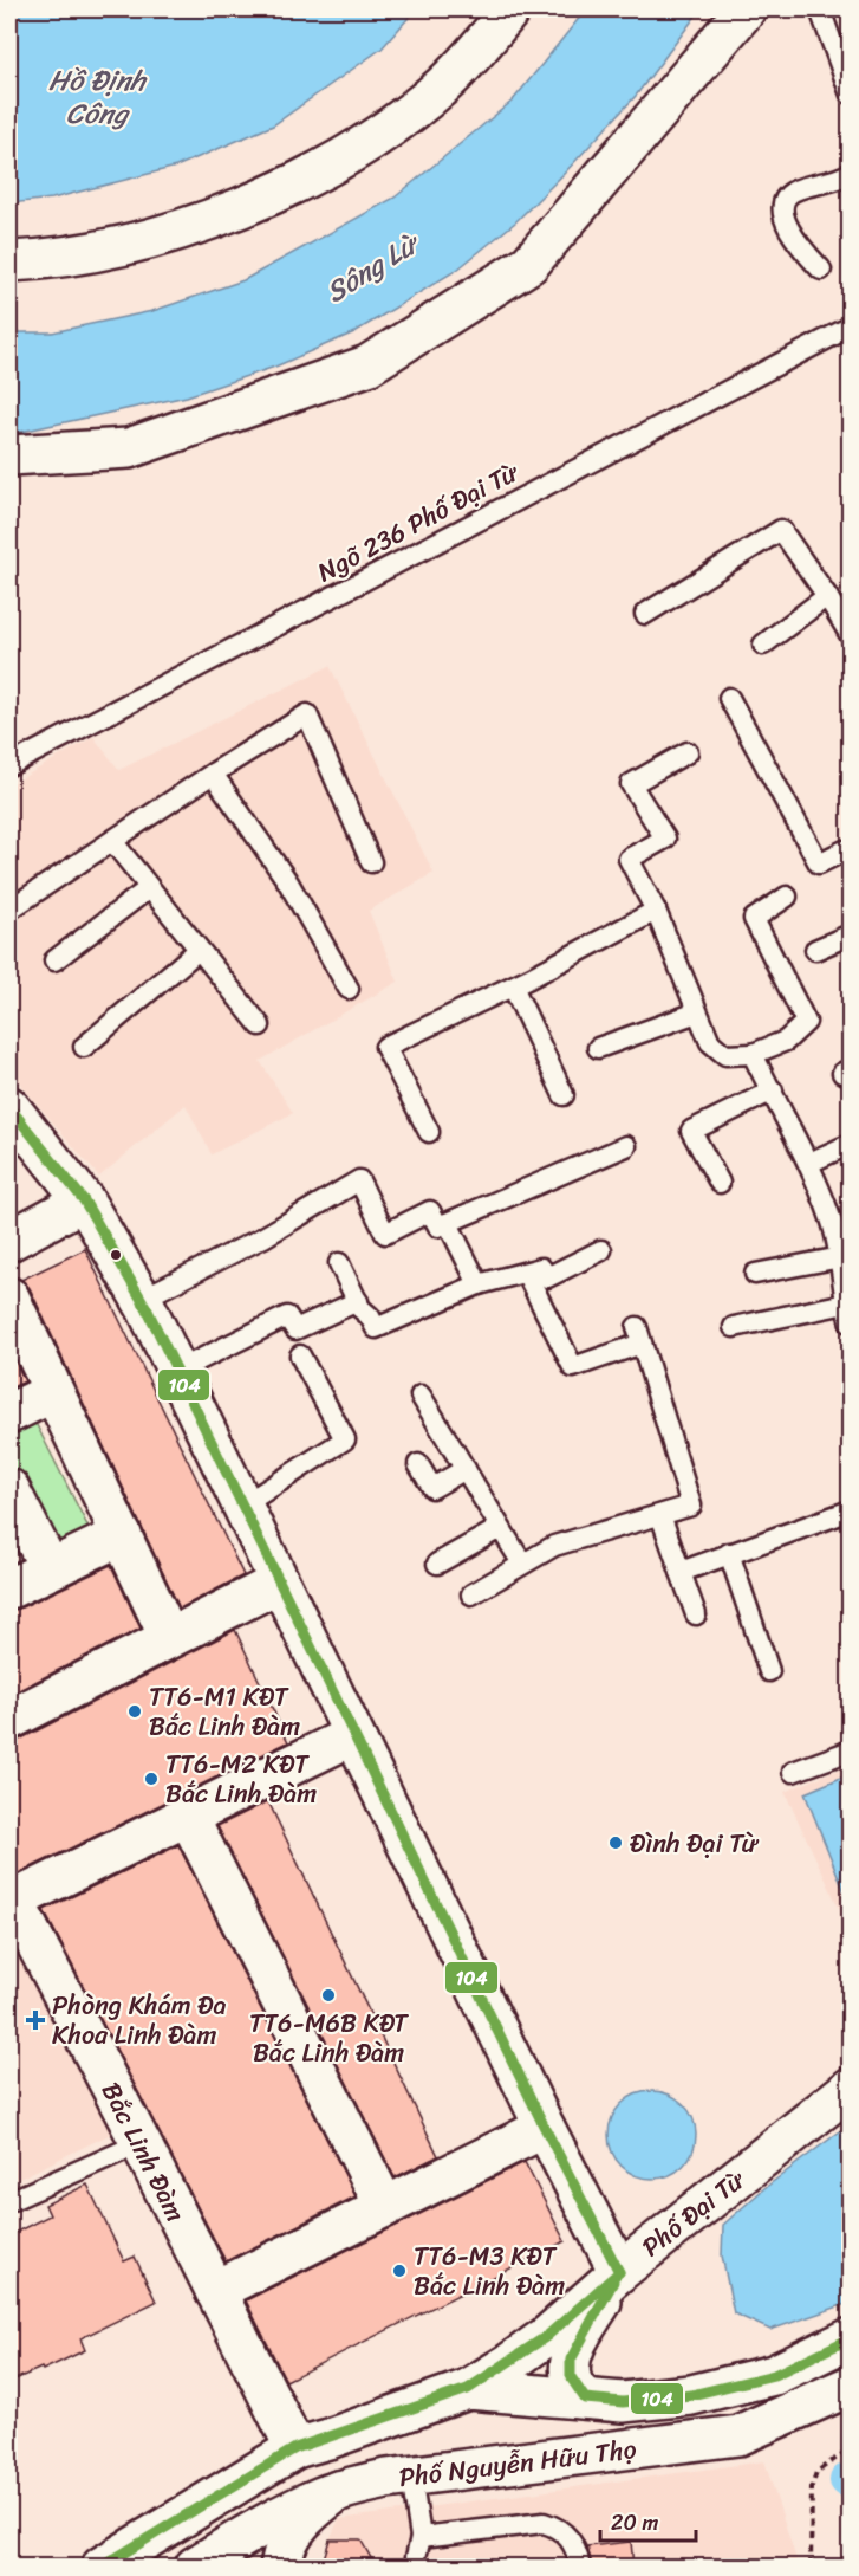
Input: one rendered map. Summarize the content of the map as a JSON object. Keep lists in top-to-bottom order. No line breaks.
{"streets":{"street":["Bắc Linh Đàm","Phố Đại Từ","Phố Nguyễn Hữu Thọ"],"lane":["Ngõ 236 Phố Đại Từ"]},"crossings":[["Bắc Linh Đàm","Phố Nguyễn Hữu Thọ"],["Phố Đại Từ","Phố Nguyễn Hữu Thọ"]],"water":["Hồ Định Công","Sông Lừ"],"places":{"other":["TT6-M1 KĐT Bắc Linh Đàm","TT6-M2 KĐT Bắc Linh Đàm","Đình Đại Từ","TT6-M6B KĐT Bắc Linh Đàm","TT6-M3 KĐT Bắc Linh Đàm"],"health":["Phòng Khám Đa Khoa Linh Đàm"]},"lines":["transit line 104"],"scale_bar":"20 m"}
